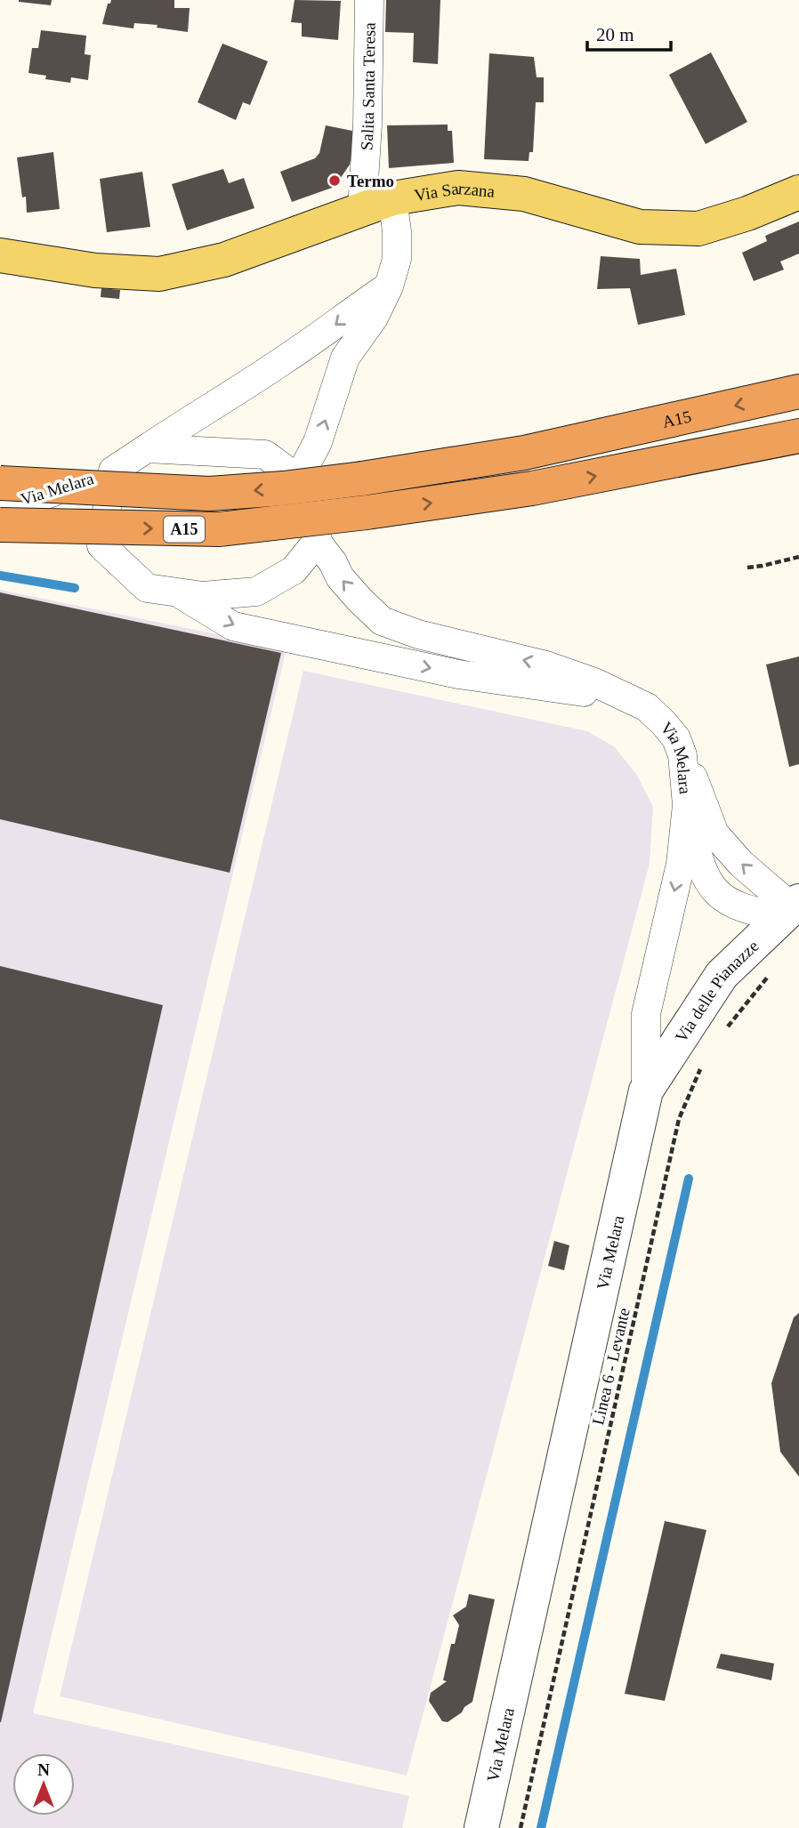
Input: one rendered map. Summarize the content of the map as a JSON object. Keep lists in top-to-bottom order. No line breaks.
{"streets":{"highway":["A15"],"main road":["Via Sarzana"],"street":["Salita Santa Teresa","Via Melara","Via delle Pianazze"],"path":["Linea 6 - Levante"]},"crossings":[["Salita Santa Teresa","Via Sarzana"],["Salita Santa Teresa","Via Melara"],["Via Melara","Via delle Pianazze"]],"one_way":["Salita Santa Teresa"],"places":["Termo"],"scale_bar":"20 m","north":"top"}
